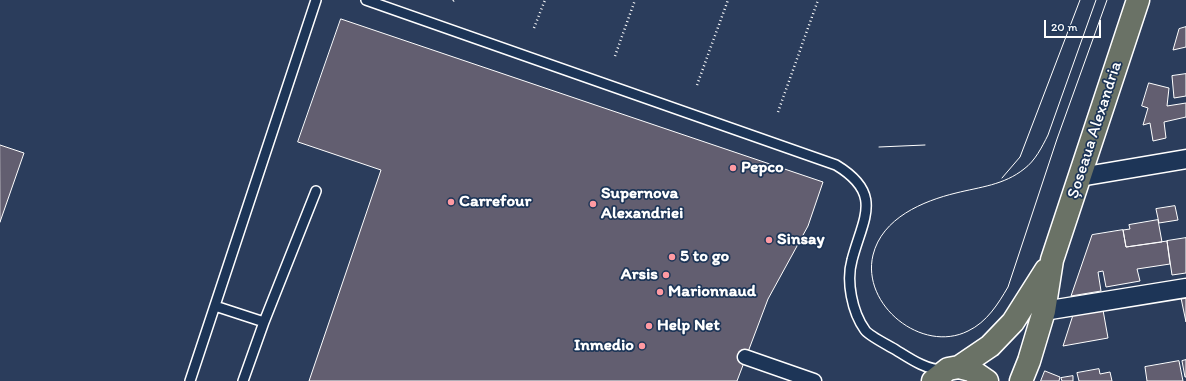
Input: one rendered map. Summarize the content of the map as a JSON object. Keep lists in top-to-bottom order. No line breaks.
{"streets":{"main road":["Șoseaua Alexandria"]},"places":["Pepco","Carrefour","Supernova Alexandriei","Sinsay","5 to go","Arsis","Marionnaud","Help Net","Inmedio"],"scale_bar":"20 m"}
